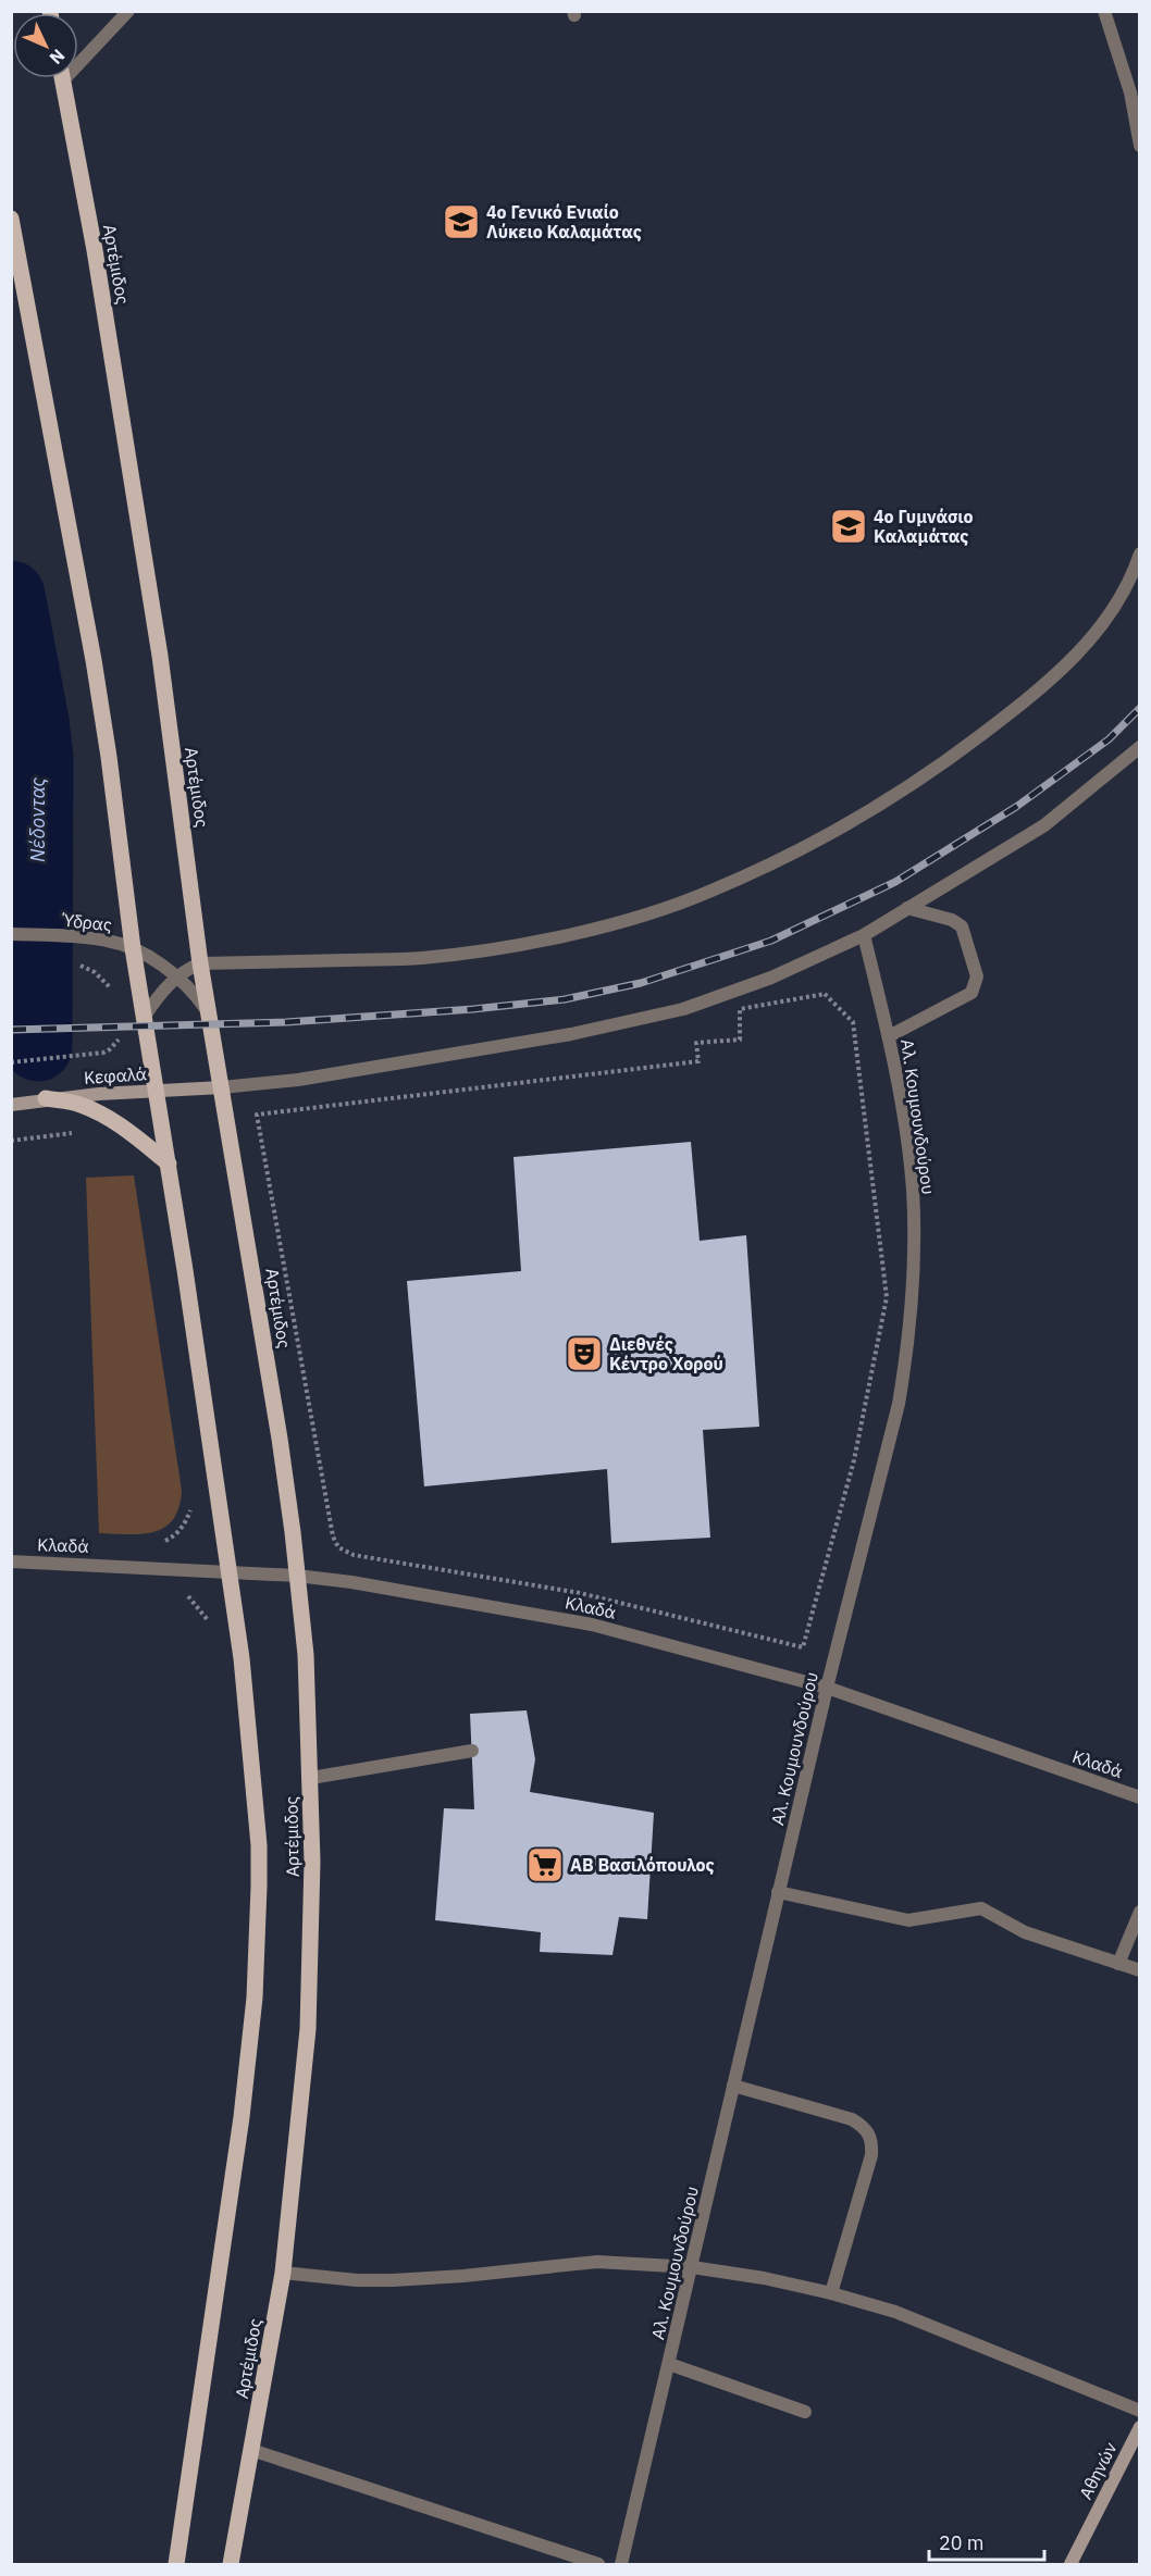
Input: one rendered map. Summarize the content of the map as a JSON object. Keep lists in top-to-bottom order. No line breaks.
{"streets":{"main road":["Αρτέμιδος","Κεφαλά","Αθηνών"],"street":["Ύδρας","Αλ. Κουμουνδούρου","Κλαδά"]},"crossings":[["Αρτέμιδος","Ύδρας"],["Αρτέμιδος","Κεφαλά"],["Αρτέμιδος","Κλαδά"],["Αλ. Κουμουνδούρου","Κλαδά"]],"water":["Νέδoντας"],"places":{"school or university":["4ο Γενικό Ενιαίο Λύκειο Καλαμάτας","4ο Γυμνάσιο Καλαμάτας"],"theatre":["Διεθνές Κέντρο Χορού"],"supermarket":["ΑΒ Βασιλόπουλος"]},"scale_bar":"20 m","north":"bottom right"}
